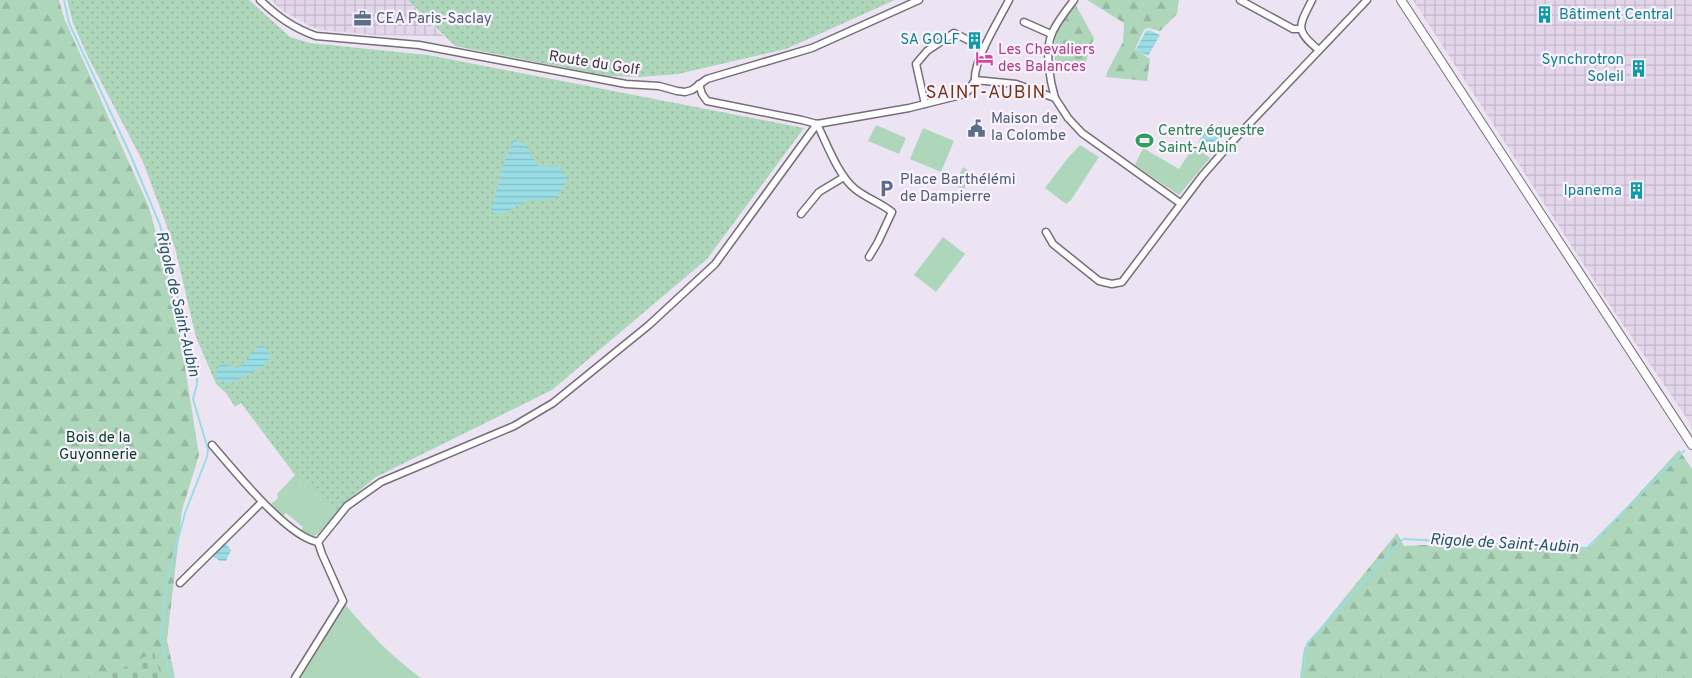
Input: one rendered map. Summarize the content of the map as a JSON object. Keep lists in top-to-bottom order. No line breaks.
{"streets":{"street":["Route du Golf"]},"districts":["SAINT-AUBIN"],"water":["Rigole de Saint-Aubin"],"parks":["Bois de la Guyonnerie"],"places":{"building":["Bâtiment Central","SA GOLF","Synchrotron Soleil","Ipanema"],"office":["CEA Paris-Saclay"],"hotel":["Les Chevaliers des Balances"],"public building":["Maison de la Colombe"],"sports":["Centre équestre Saint-Aubin"],"parking":["Place Barthélémi de Dampierre"]}}
